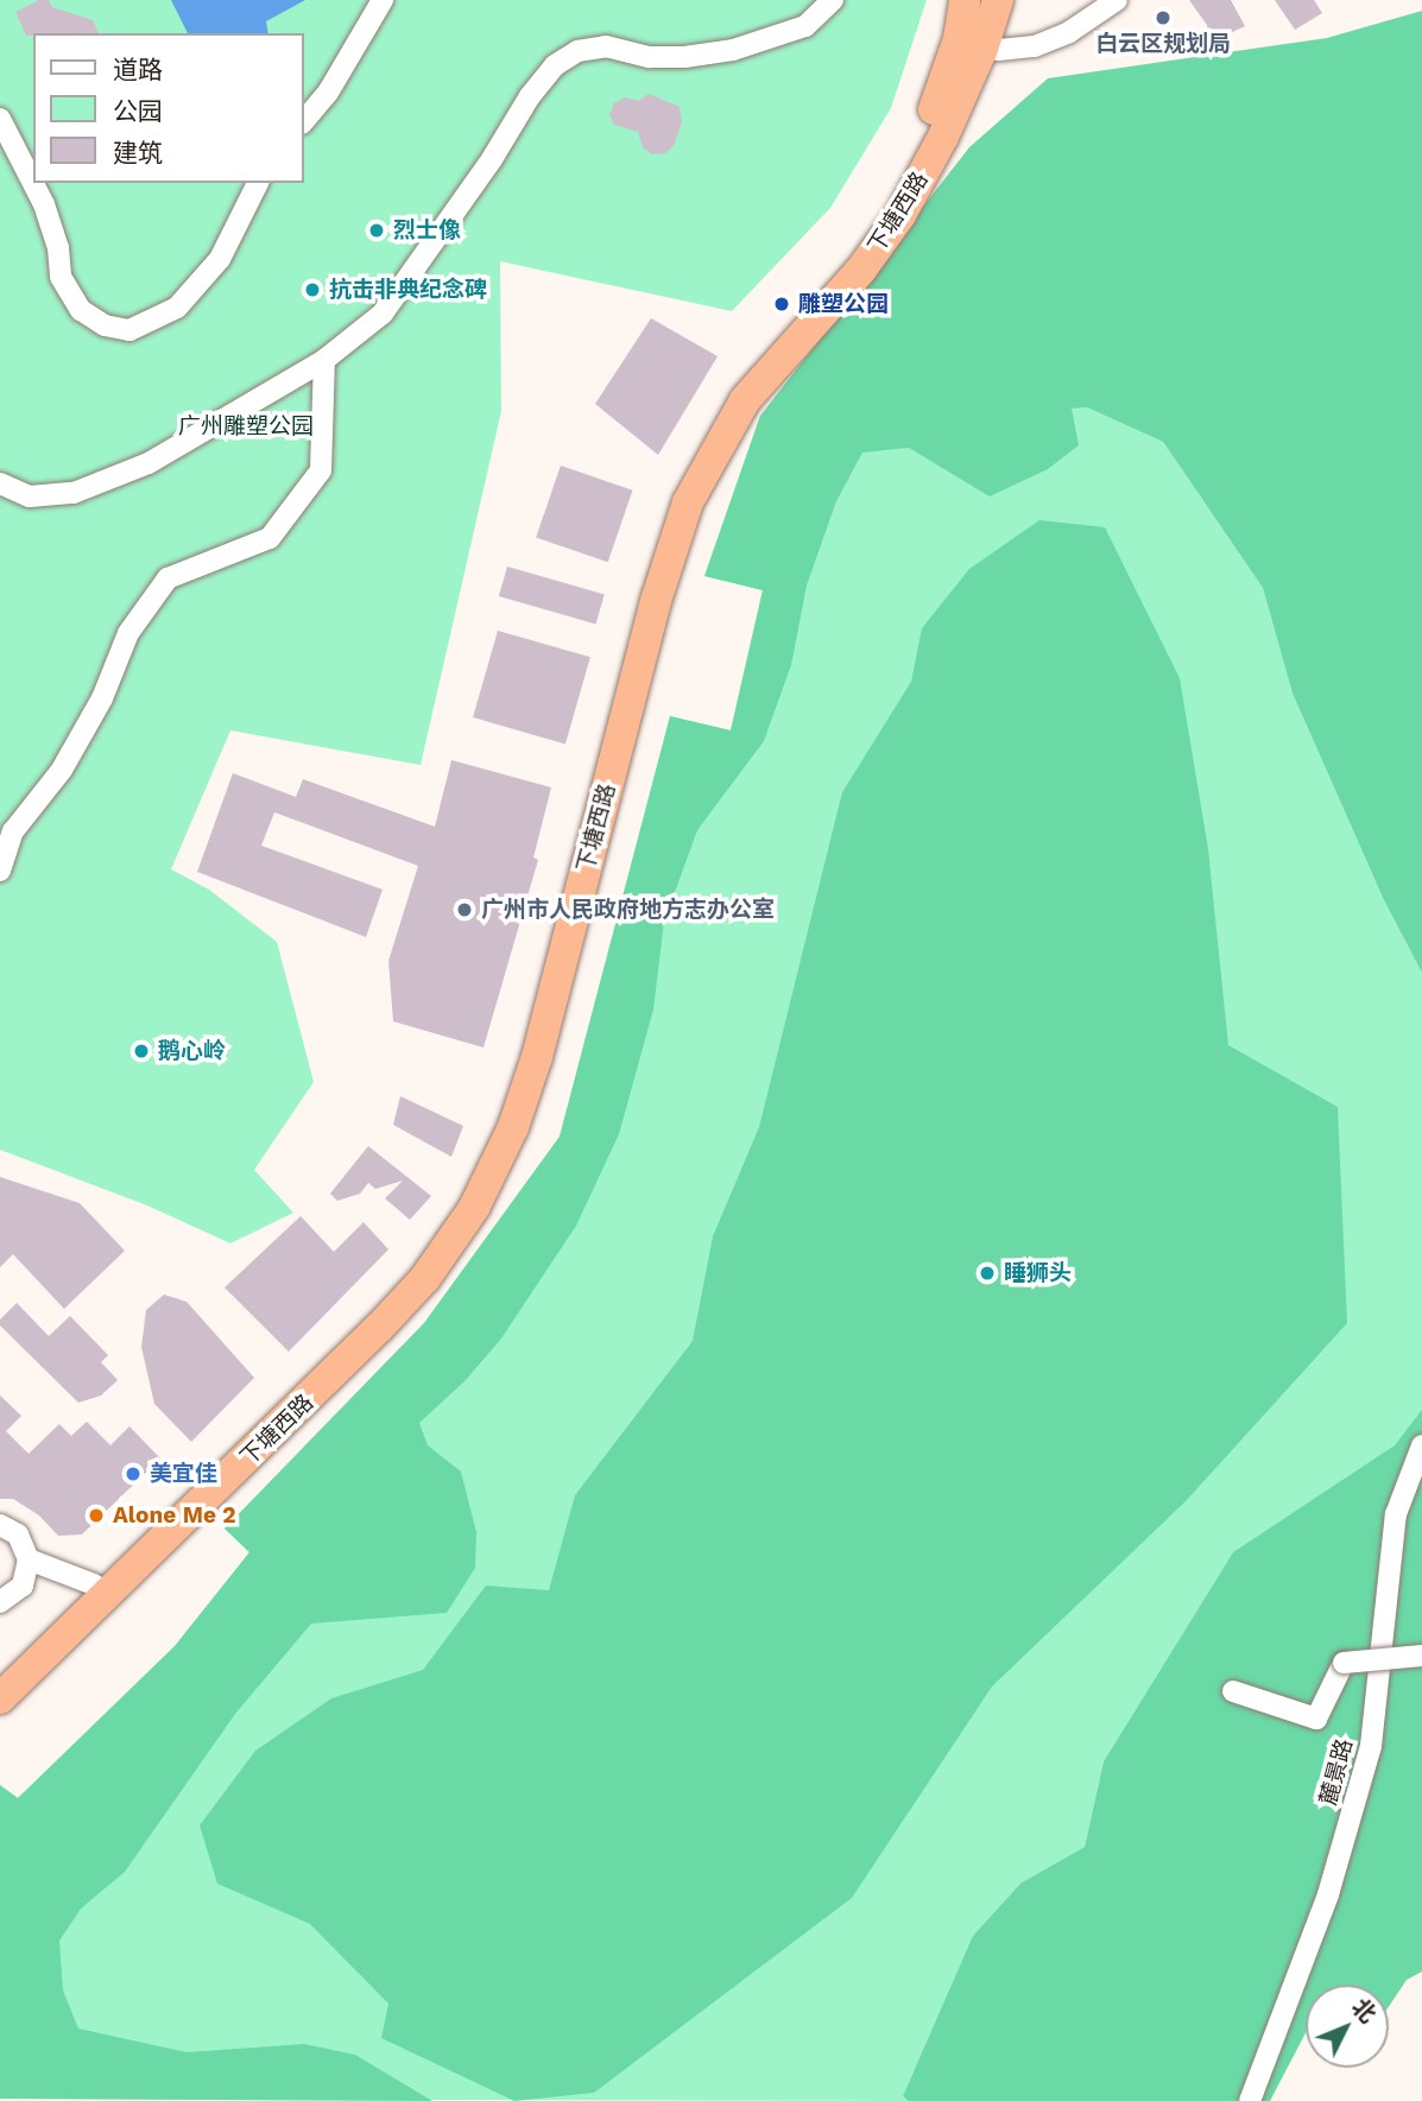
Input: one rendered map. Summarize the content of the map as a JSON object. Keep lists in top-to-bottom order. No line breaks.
{"streets":{"highway":["下塘西路"],"street":["麓景路"]},"parks":["广州雕塑公园"],"places":["白云区规划局","烈士像","抗击非典纪念碑","雕塑公园","广州市人民政府地方志办公室","鹅心岭","睡狮头","美宜佳","Alone Me 2"],"legend":["道路","公园","建筑"],"north":"top right"}
